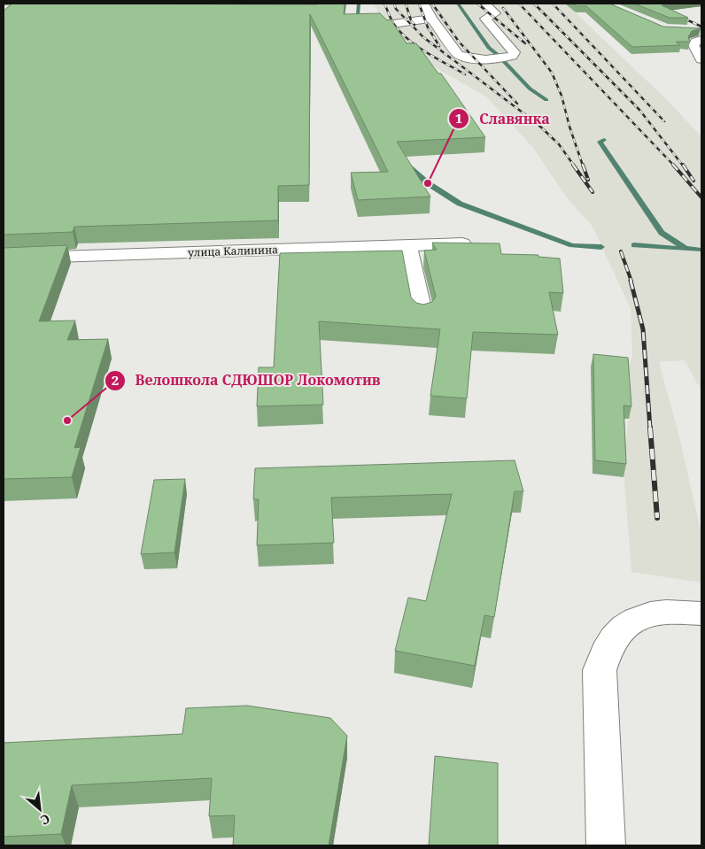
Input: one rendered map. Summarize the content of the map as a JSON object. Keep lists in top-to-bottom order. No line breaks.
{"streets":{"street":["улица Калинина"]},"places":["Славянка","Велошкола СДЮШОР Локомотив"],"north":"bottom right"}
